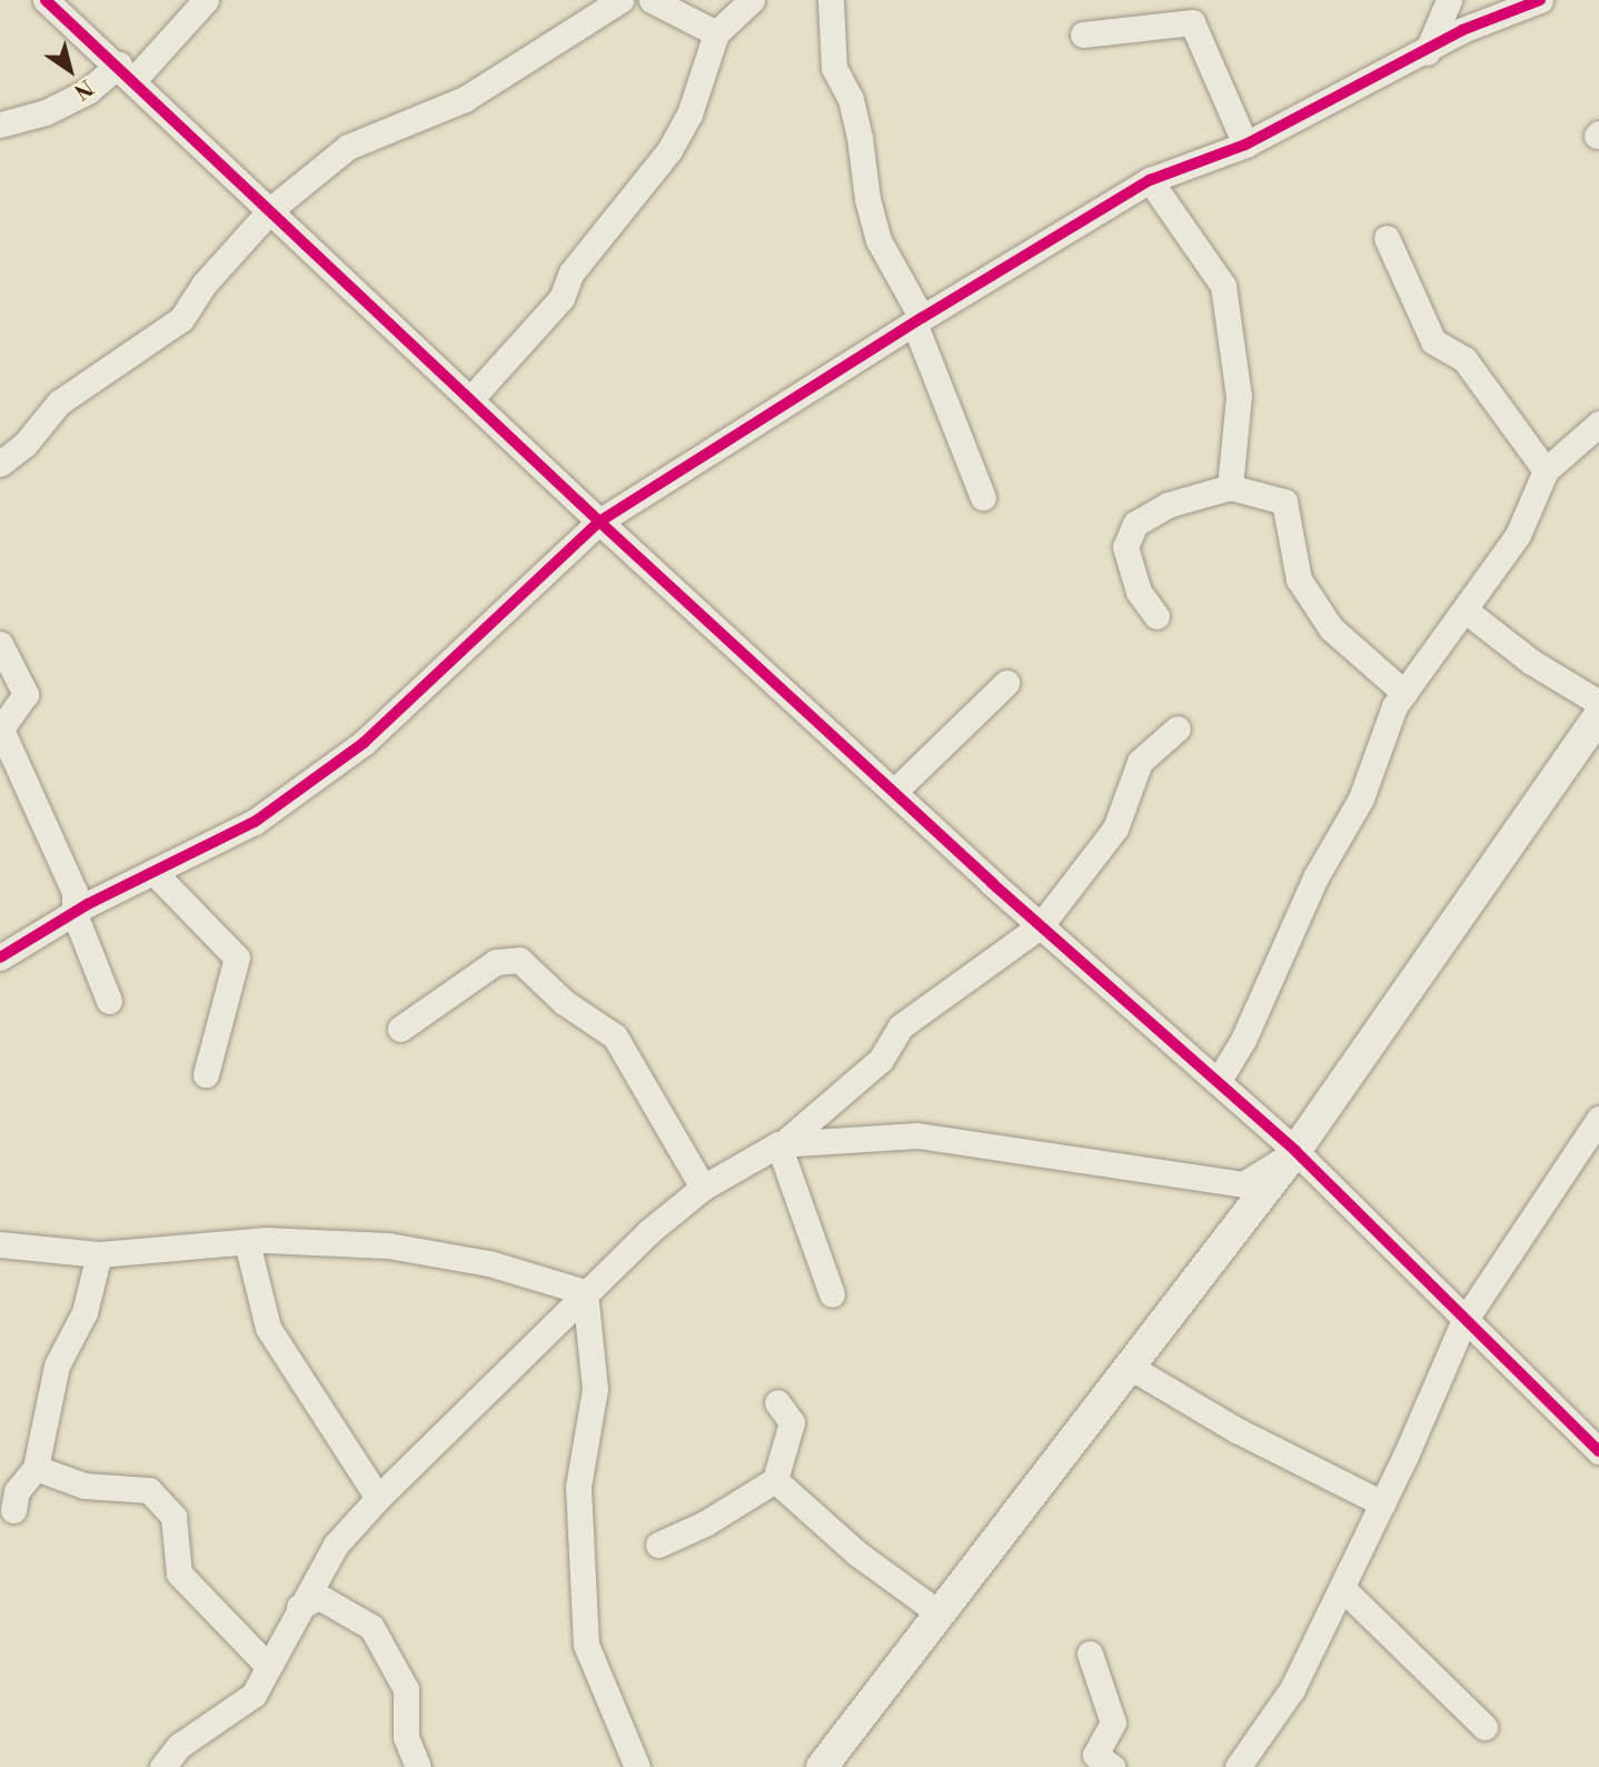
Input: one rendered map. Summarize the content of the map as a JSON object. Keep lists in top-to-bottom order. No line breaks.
{"north":"bottom right"}
